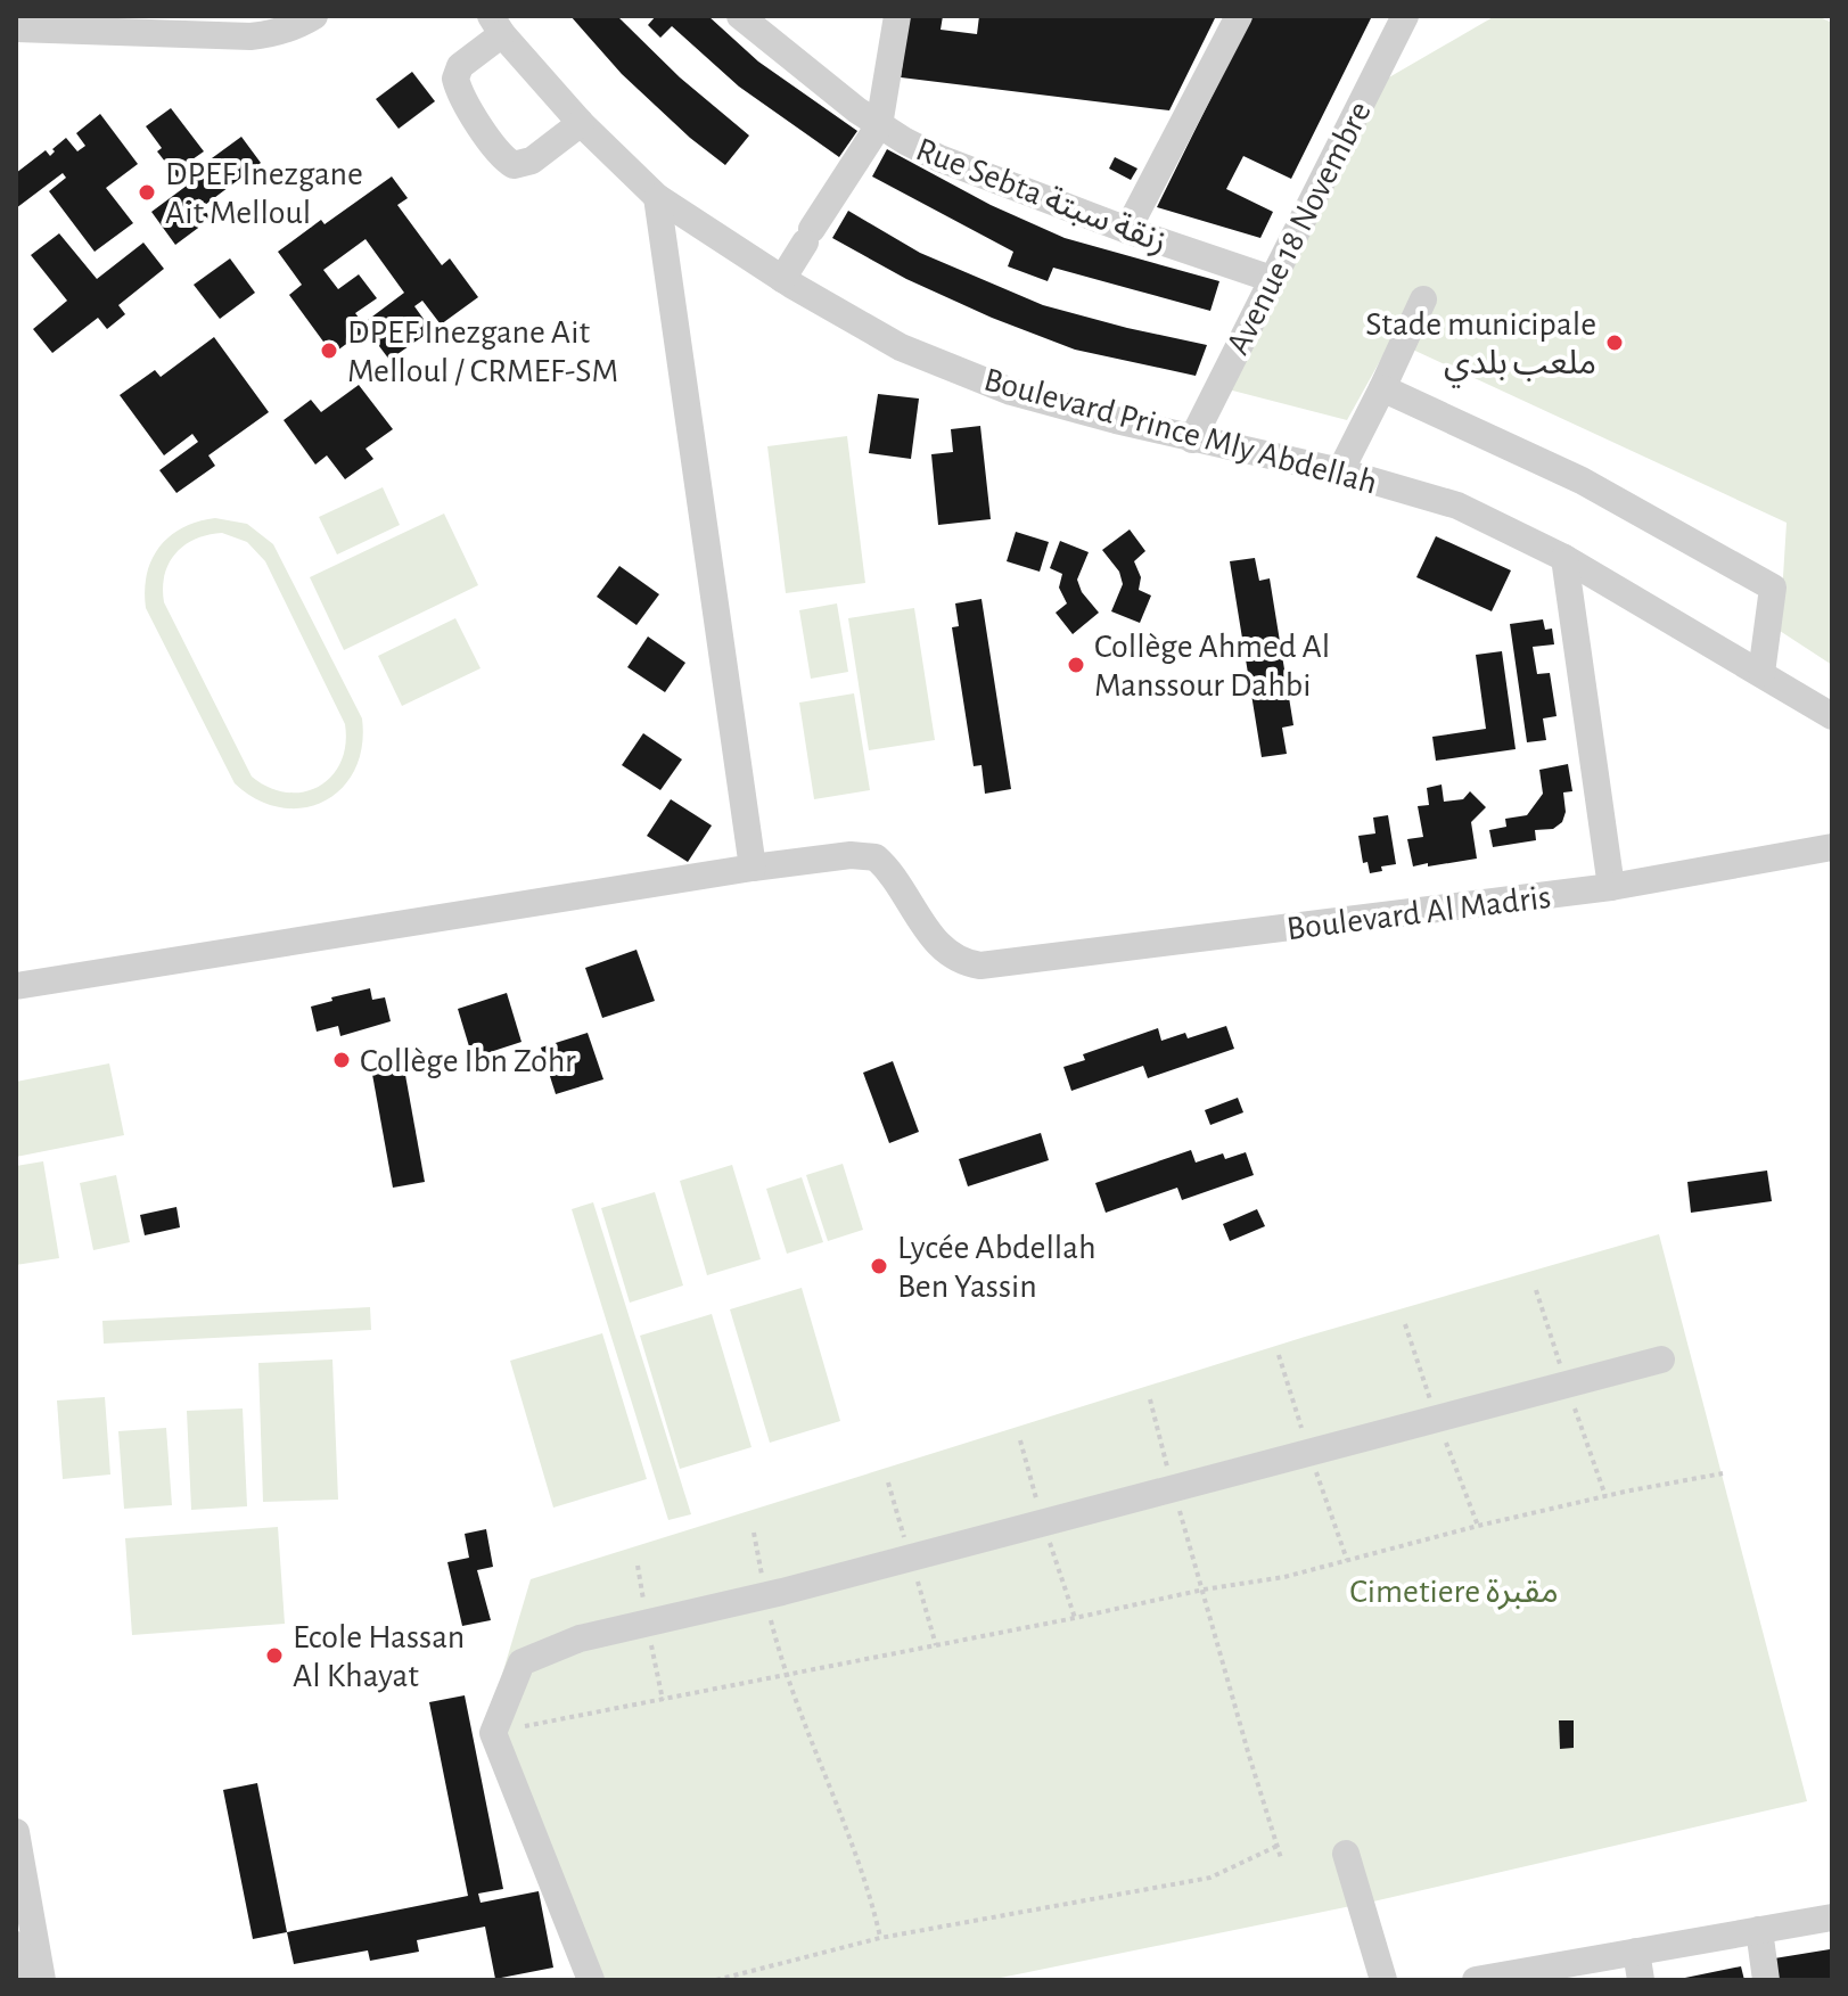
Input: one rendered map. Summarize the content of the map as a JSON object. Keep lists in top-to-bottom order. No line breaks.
{"streets":{"street":["Rue Sebta زنقة سبتة","Avenue 18 Novembre","Boulevard Prince Mly Abdellah","Boulevard Al Madris"]},"crossings":[["Rue Sebta زنقة سبتة","Avenue 18 Novembre"],["Avenue 18 Novembre","Boulevard Prince Mly Abdellah"]],"parks":["Cimetiere مقبرة"],"places":["DPEF Inezgane Ait Melloul","Stade municipale ملعب بلدي","DPEF Inezgane Ait Melloul / CRMEF-SM","Collège Ahmed Al Manssour Dahbi","Collège Ibn Zohr","Lycée Abdellah Ben Yassin","Ecole Hassan Al Khayat"]}
